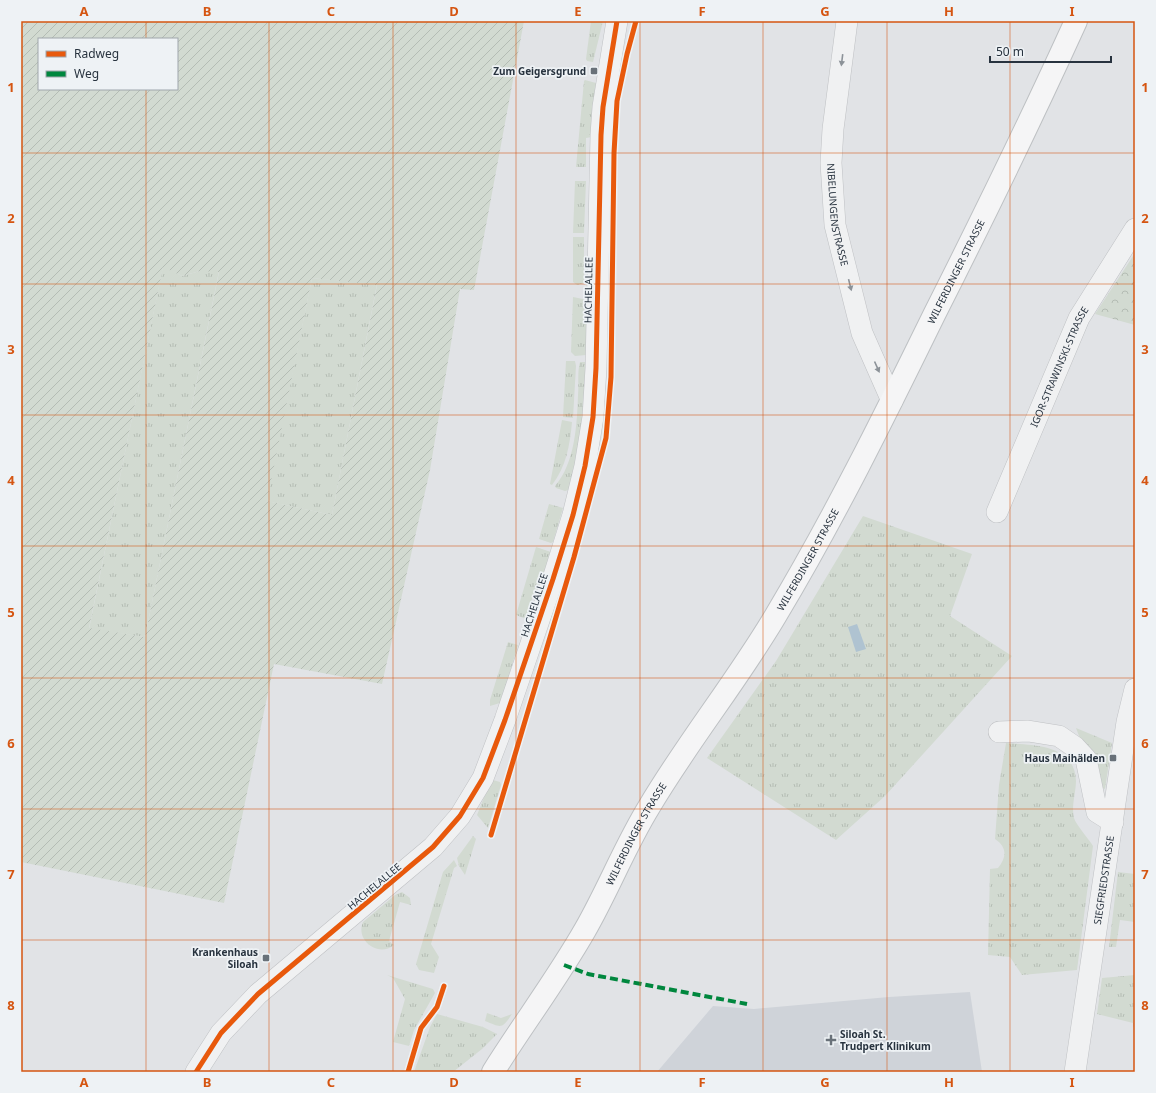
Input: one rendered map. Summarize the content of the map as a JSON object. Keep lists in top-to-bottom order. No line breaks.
{"streets":{"main road":["WILFERDINGER STRASSE"],"street":["NIBELUNGENSTRASSE","HACHELALLEE","IGOR-STRAWINSKI-STRASSE","SIEGFRIEDSTRASSE"]},"crossings":[["NIBELUNGENSTRASSE","WILFERDINGER STRASSE"]],"one_way":["NIBELUNGENSTRASSE"],"places":{"transit":["Zum Geigersgrund","Haus Maihälden","Krankenhaus Siloah"],"health":["Siloah St. Trudpert Klinikum"]},"legend":["Radweg","Weg"],"scale_bar":"50 m","grid":{"columns":["A","B","C","D","E","F","G","H","I"],"rows":["1","2","3","4","5","6","7","8"]}}
